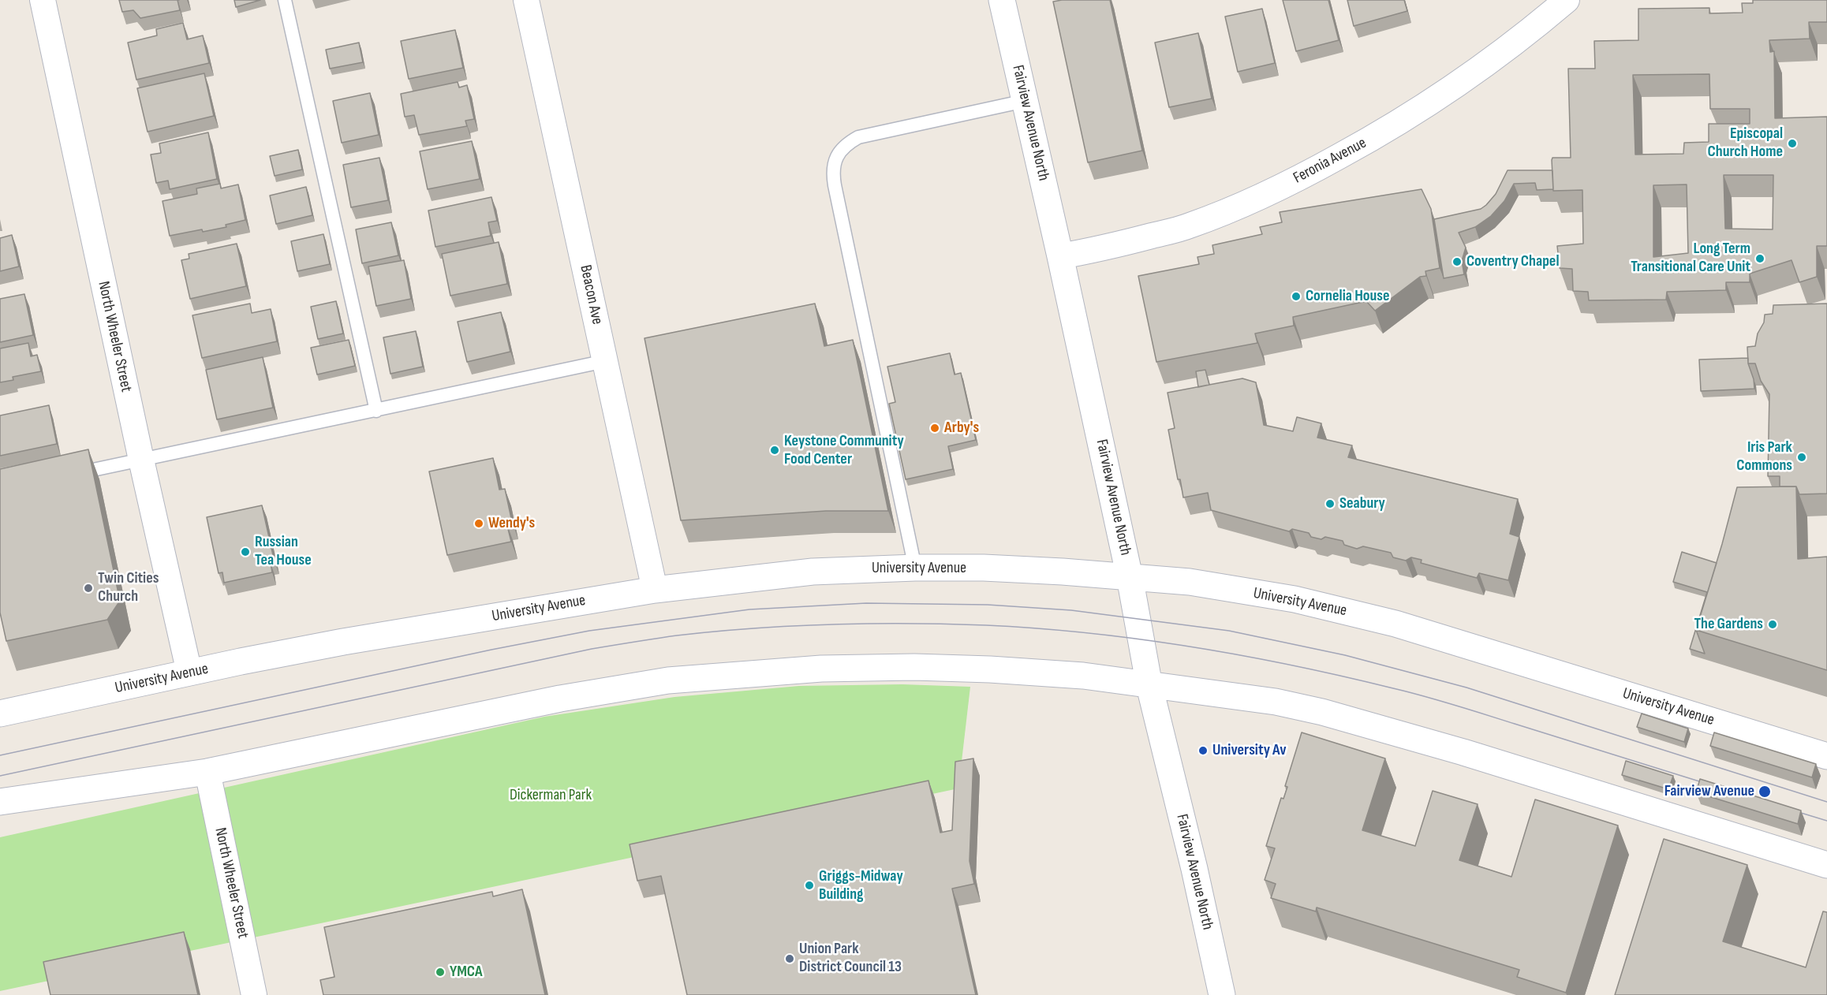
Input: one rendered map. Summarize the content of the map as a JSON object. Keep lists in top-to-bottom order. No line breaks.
{"streets":{"main road":["Fairview Avenue North","University Avenue"],"street":["Feronia Avenue","Beacon Ave","North Wheeler Street"]},"crossings":[["Fairview Avenue North","Feronia Avenue"],["Fairview Avenue North","University Avenue"],["Beacon Ave","University Avenue"],["North Wheeler Street","University Avenue"]],"parks":["Dickerman Park"],"places":["Episcopal Church Home","Long Term Transitional Care Unit","Coventry Chapel","Cornelia House","Arby's","Keystone Community Food Center","Iris Park Commons","Seabury","Wendy's","Russian Tea House","Twin Cities Church","The Gardens","University Av","Fairview Avenue","Griggs-Midway Building","Union Park District Council 13","YMCA"]}
